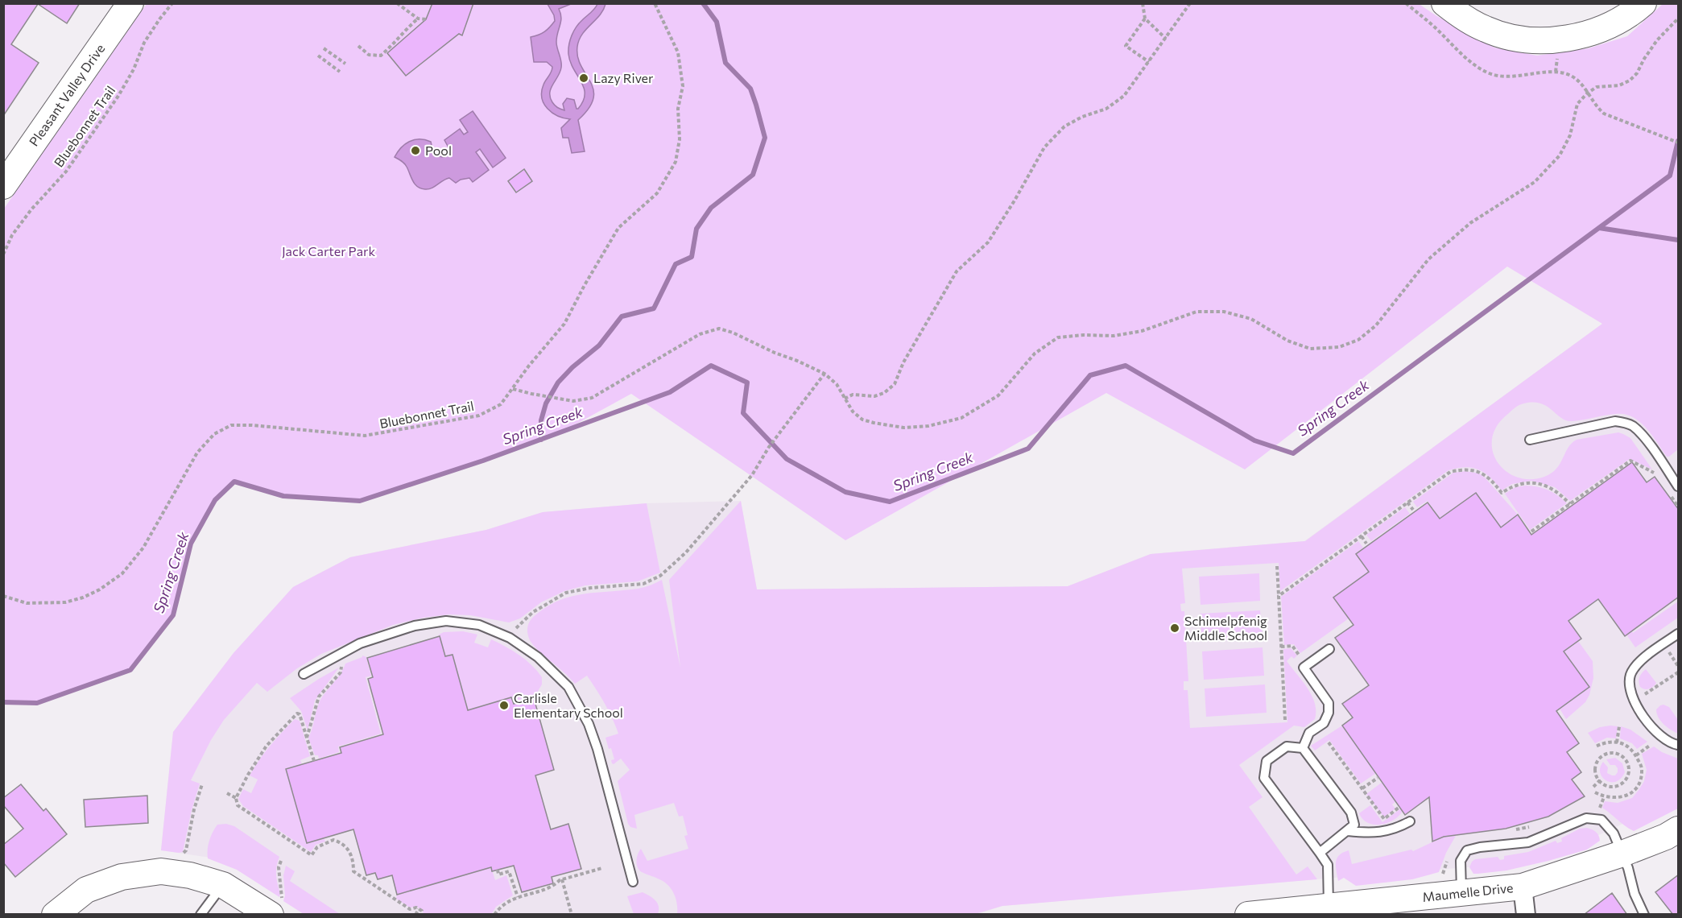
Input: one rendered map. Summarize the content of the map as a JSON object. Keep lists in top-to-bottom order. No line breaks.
{"streets":{"street":["Pleasant Valley Drive","Maumelle Drive"],"path":["Bluebonnet Trail"]},"water":["Spring Creek"],"parks":["Jack Carter Park"],"places":["Lazy River","Pool","Schimelpfenig Middle School","Carlisle Elementary School"]}
